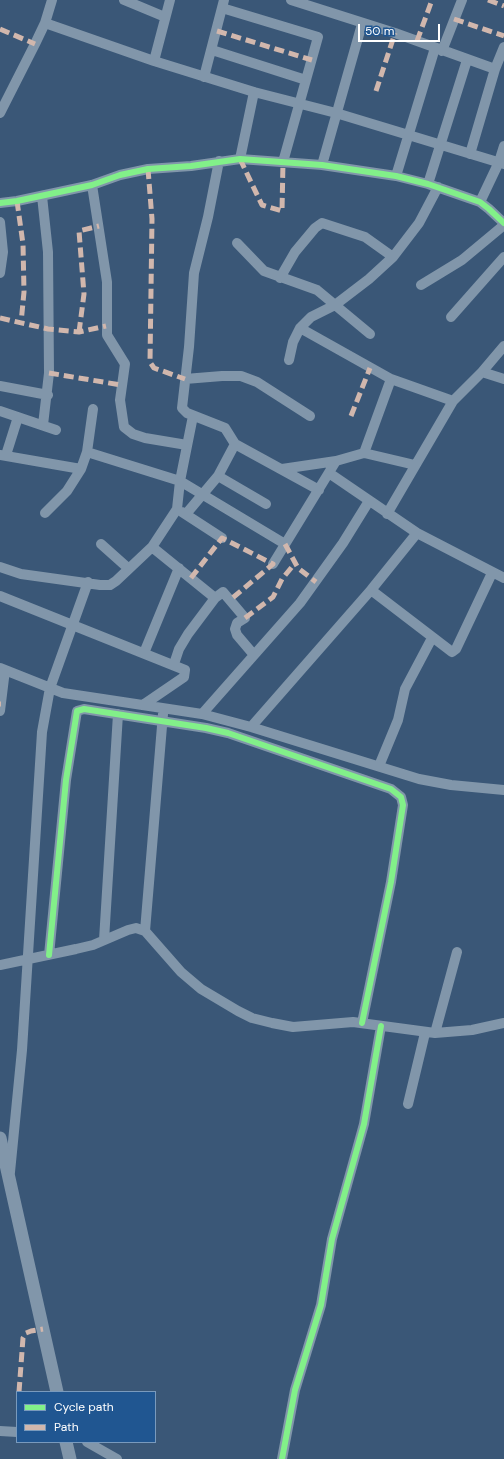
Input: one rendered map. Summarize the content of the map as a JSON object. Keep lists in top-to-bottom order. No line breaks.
{"legend":["Cycle path","Path"],"scale_bar":"50 m"}
